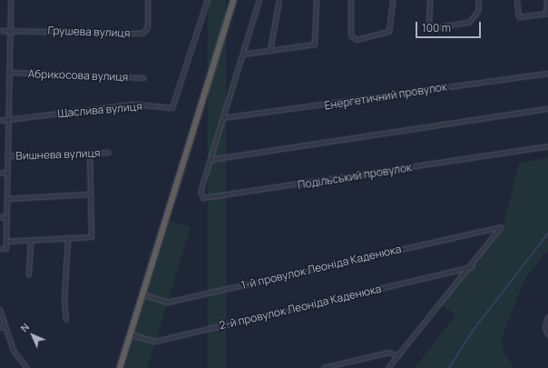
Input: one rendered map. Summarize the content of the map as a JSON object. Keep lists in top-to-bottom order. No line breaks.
{"streets":{"street":["Грушева вулиця","Абрикосова вулиця","Енергетичний провулок","Щаслива вулиця","Вишнева вулиця","Подільський провулок","1-й провулок Леоніда Каденюка","2-й провулок Леоніда Каденюка"]},"crossings":[["Енергетичний провулок","Подільський провулок"],["1-й провулок Леоніда Каденюка","2-й провулок Леоніда Каденюка"]],"scale_bar":"100 m","north":"top left"}
